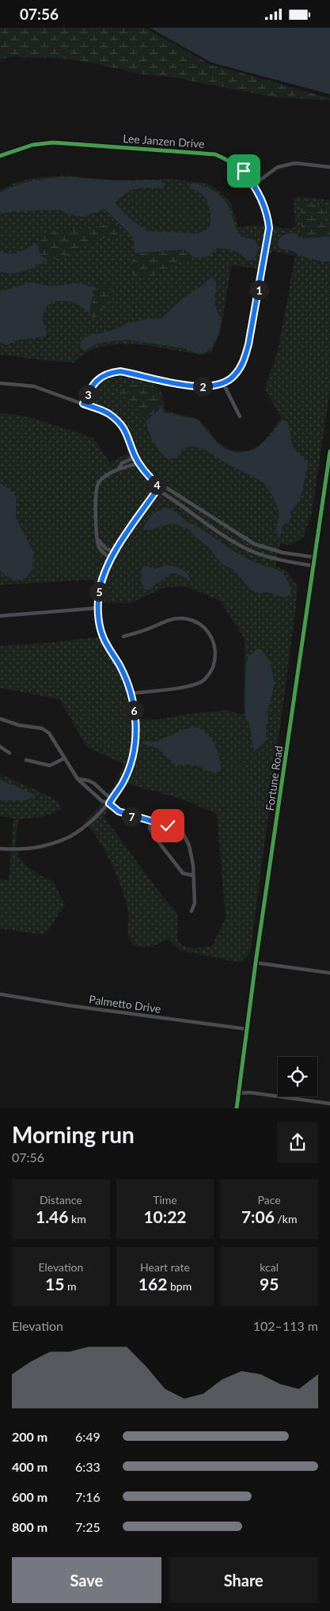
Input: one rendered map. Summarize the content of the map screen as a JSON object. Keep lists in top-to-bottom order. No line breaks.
{"streets":{"street":["Lee Janzen Drive","Fortune Road","Palmetto Drive"]},"crossings":[["Fortune Road","Palmetto Drive"]],"page":{"status":"07:56","pins":["1","2","3","4","5","6","7"],"heading":["Morning run","07:56"],"stats":[["Distance","1.46 km"],["Time","10:22"],["Pace","7:06 /km"],["Elevation","15 m"],["Heart rate","162 bpm"],["kcal","95"]],"chart":["Elevation","102–113 m"],"list":[{"name":"200 m","note":"6:49"},{"name":"400 m","note":"6:33"},{"name":"600 m","note":"7:16"},{"name":"800 m","note":"7:25"}],"buttons":["Save","Share"]}}
